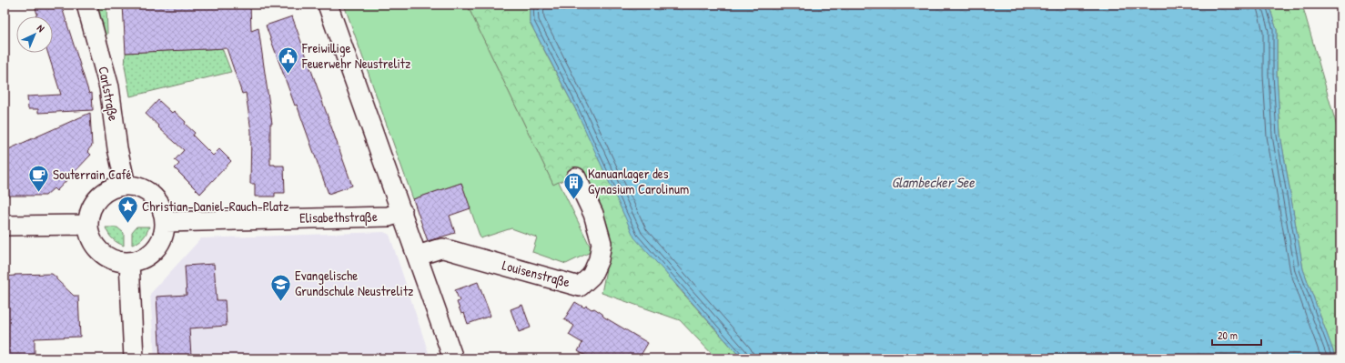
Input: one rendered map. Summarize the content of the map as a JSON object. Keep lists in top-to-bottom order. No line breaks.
{"streets":{"street":["Carlstraße","Elisabethstraße","Louisenstraße"]},"crossings":[["Carlstraße","Elisabethstraße"]],"water":["Glambecker See"],"places":{"public building":["Freiwillige Feuerwehr Neustrelitz"],"cafe":["Souterrain Café"],"building":["Kanuanlager des Gynasium Carolinum"],"place":["Christian-Daniel-Rauch-Platz"],"school or university":["Evangelische Grundschule Neustrelitz"]},"scale_bar":"20 m","north":"top right"}
